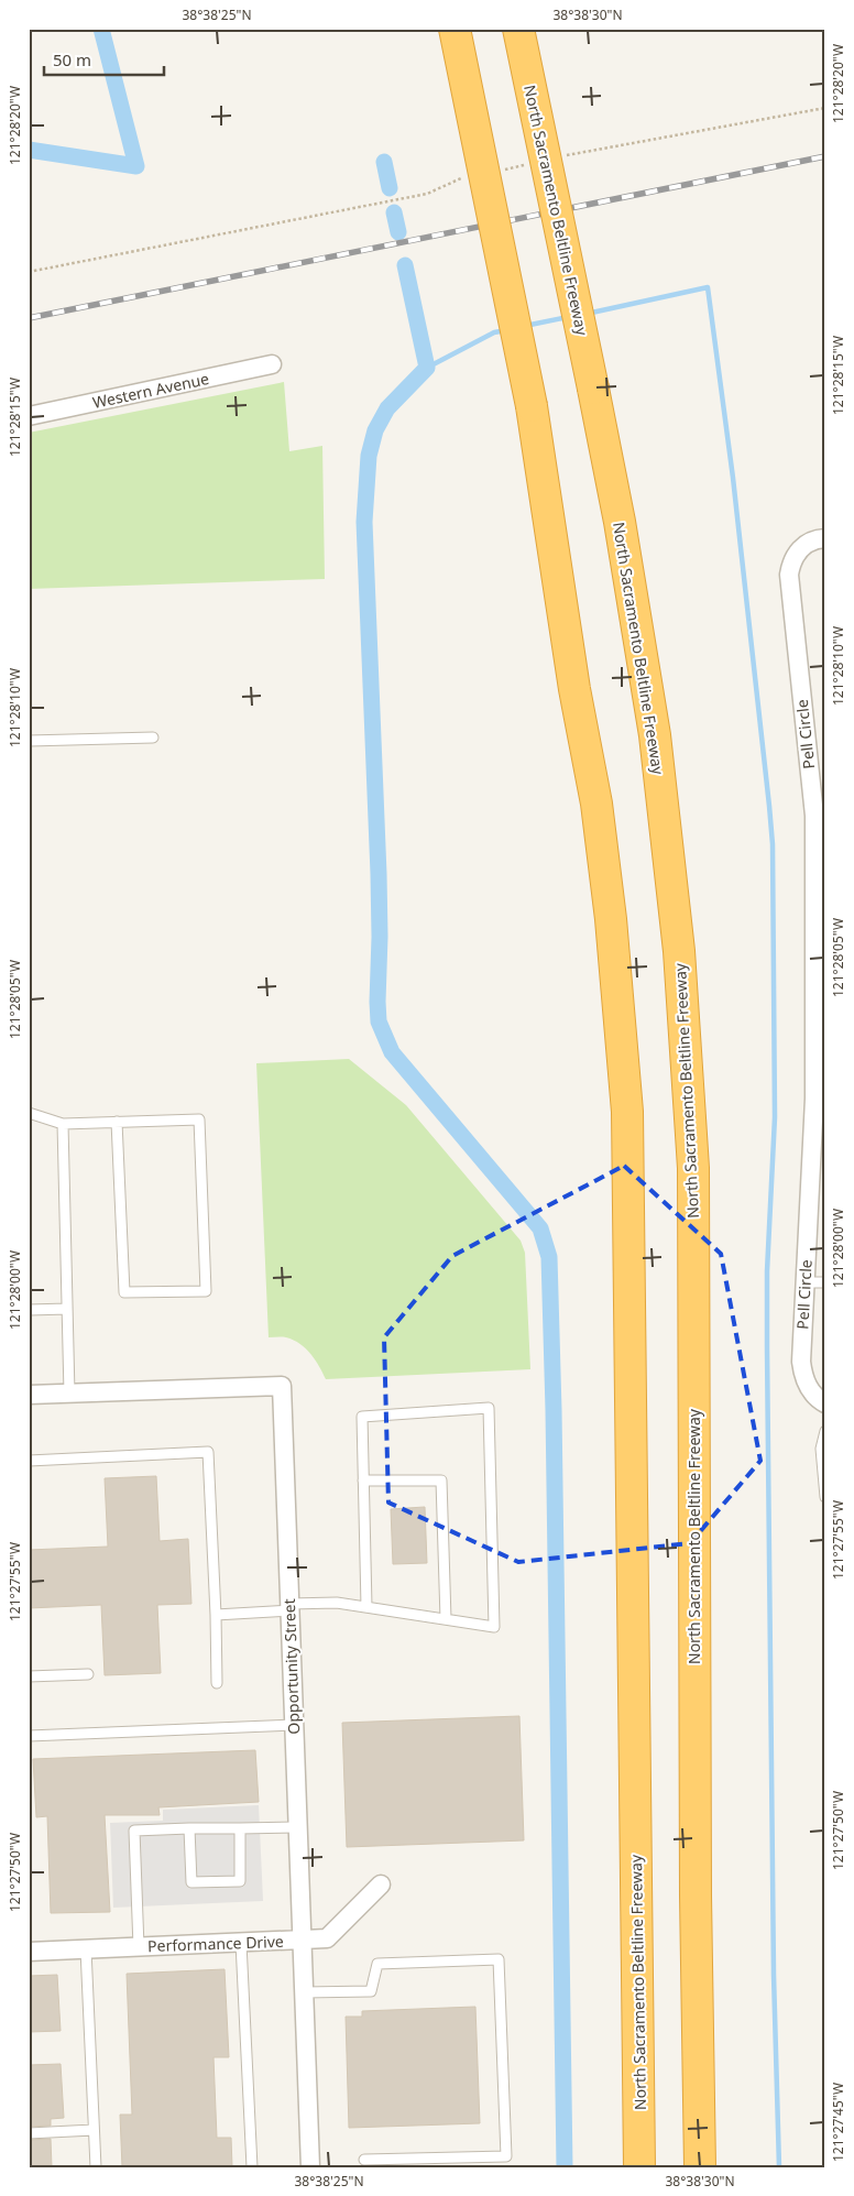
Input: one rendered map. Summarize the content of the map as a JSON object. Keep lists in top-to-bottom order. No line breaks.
{"streets":{"highway":["North Sacramento Beltline Freeway"],"street":["Western Avenue","Pell Circle","Opportunity Street","Performance Drive"]},"crossings":[["Opportunity Street","Performance Drive"]],"scale_bar":"50 m","coordinates":["38°38'25\"N","38°38'30\"N","121°28'20\"W","121°28'15\"W","121°28'10\"W","121°28'05\"W","121°28'00\"W","121°27'55\"W","121°27'50\"W","121°27'45\"W"]}
